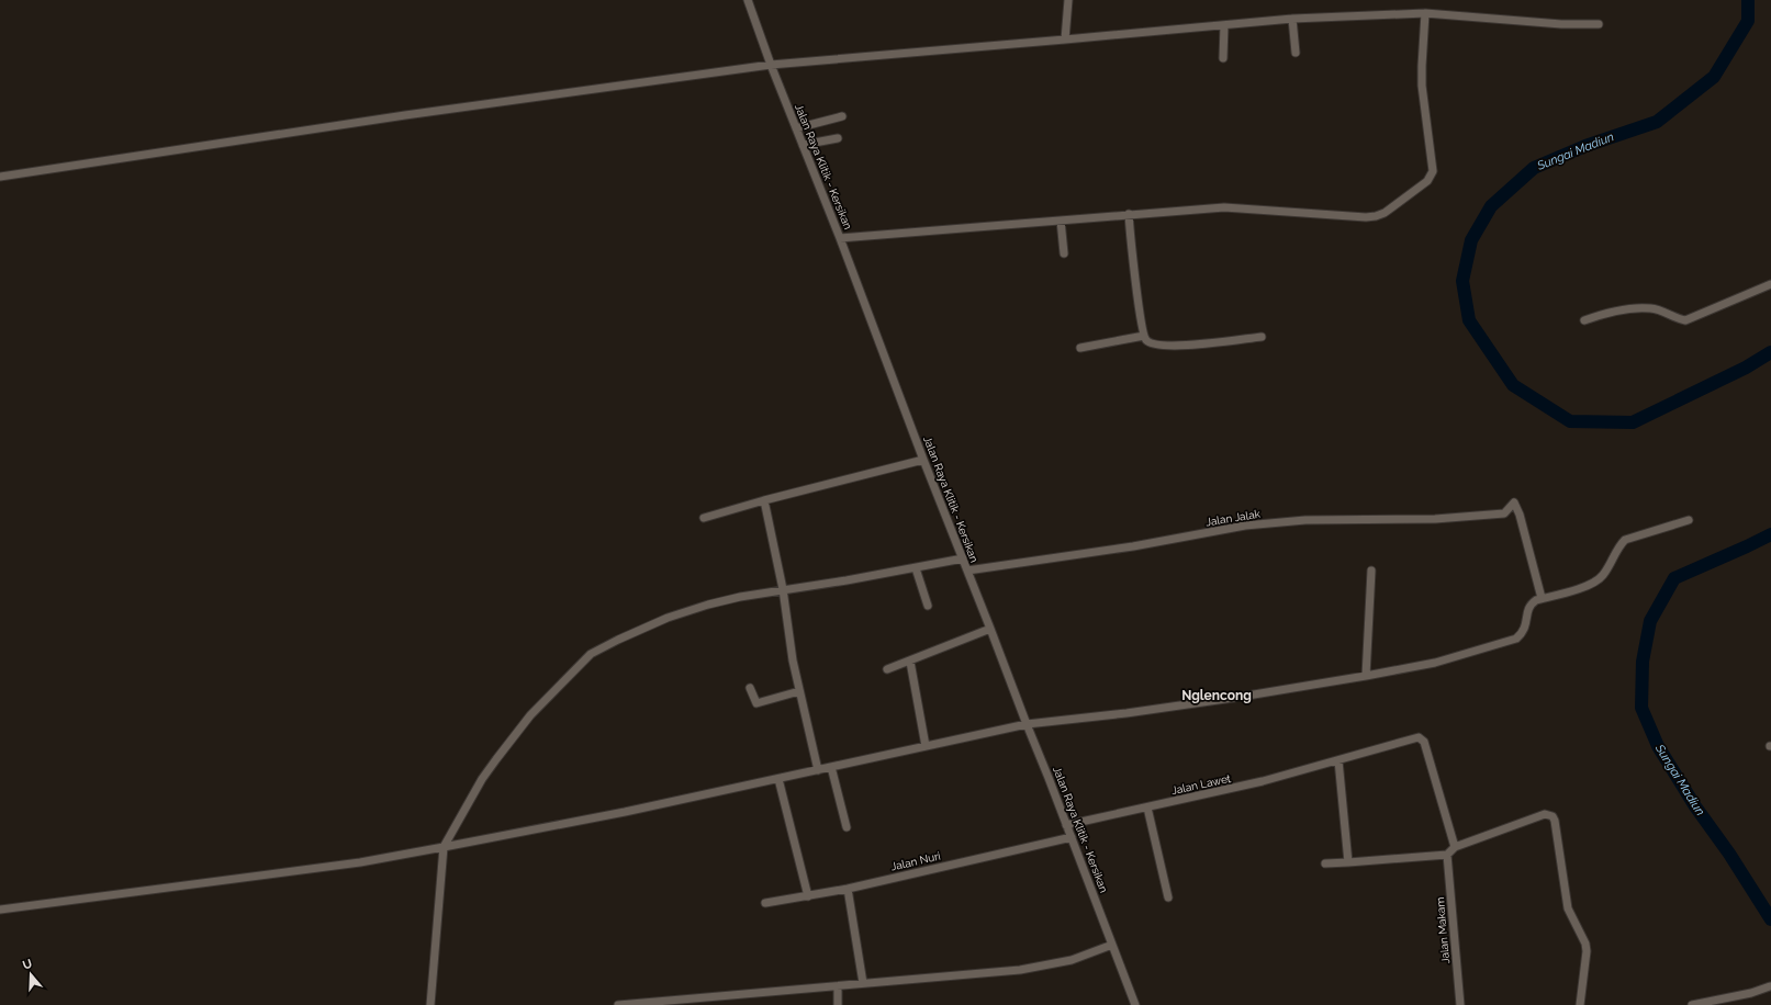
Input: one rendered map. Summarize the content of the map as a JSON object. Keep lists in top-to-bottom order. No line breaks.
{"streets":{"street":["Jalan Raya Klitik - Kersikan","Jalan Jalak","Jalan Lawet","Jalan Nuri","Jalan Makam"]},"crossings":[["Jalan Raya Klitik - Kersikan","Jalan Jalak"],["Jalan Raya Klitik - Kersikan","Jalan Lawet"],["Jalan Raya Klitik - Kersikan","Jalan Nuri"]],"districts":["Nglencong"],"water":["Sungai Madiun"],"north":"top"}
